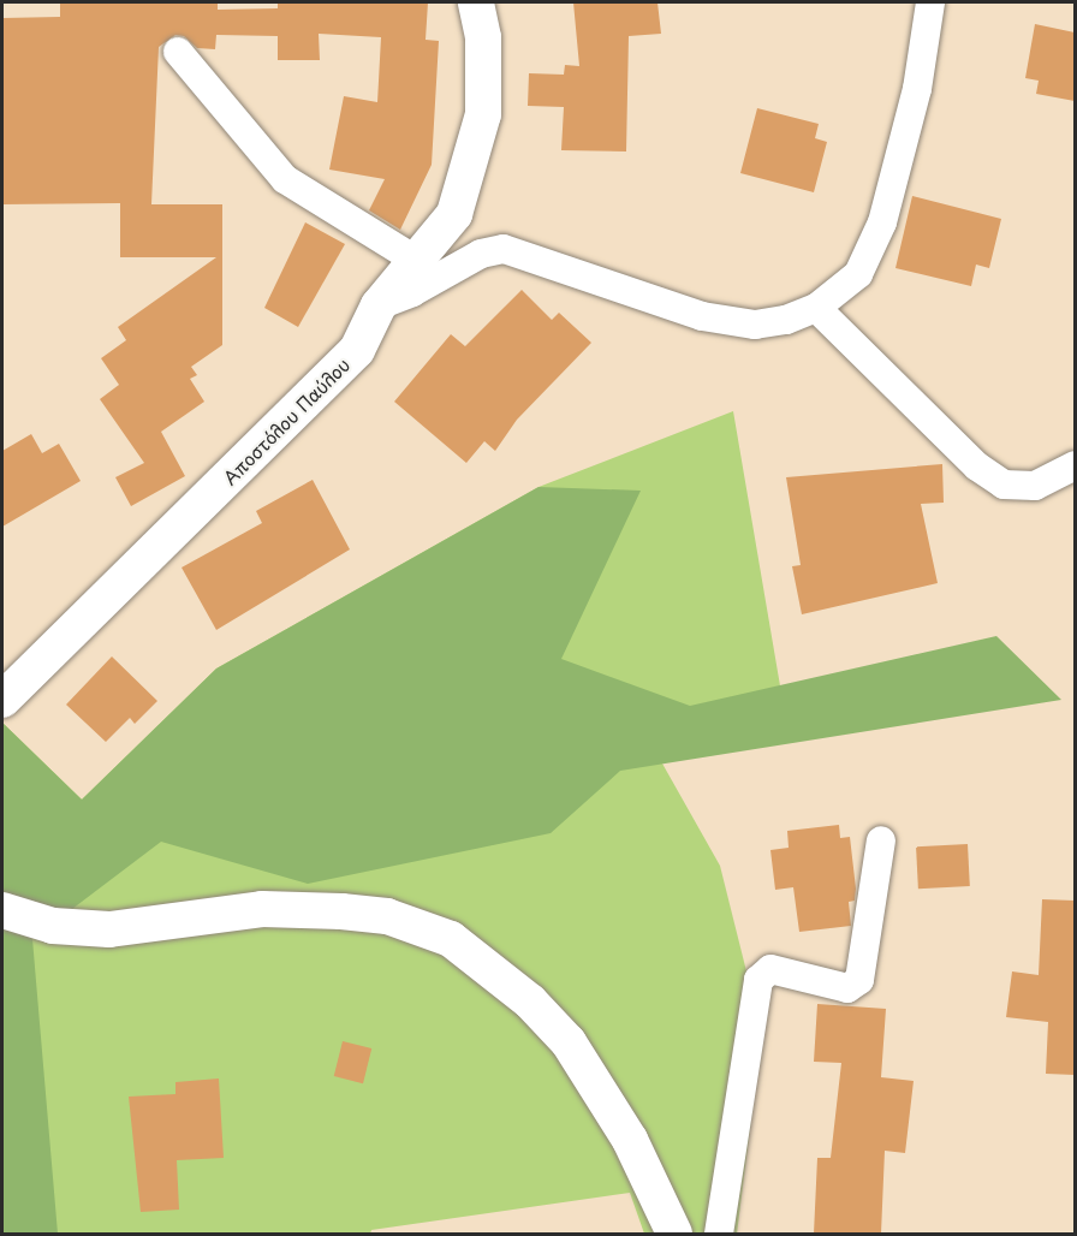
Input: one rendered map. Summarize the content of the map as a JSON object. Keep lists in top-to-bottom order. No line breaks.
{"streets":{"street":["Αποστόλου Παύλου"]}}
